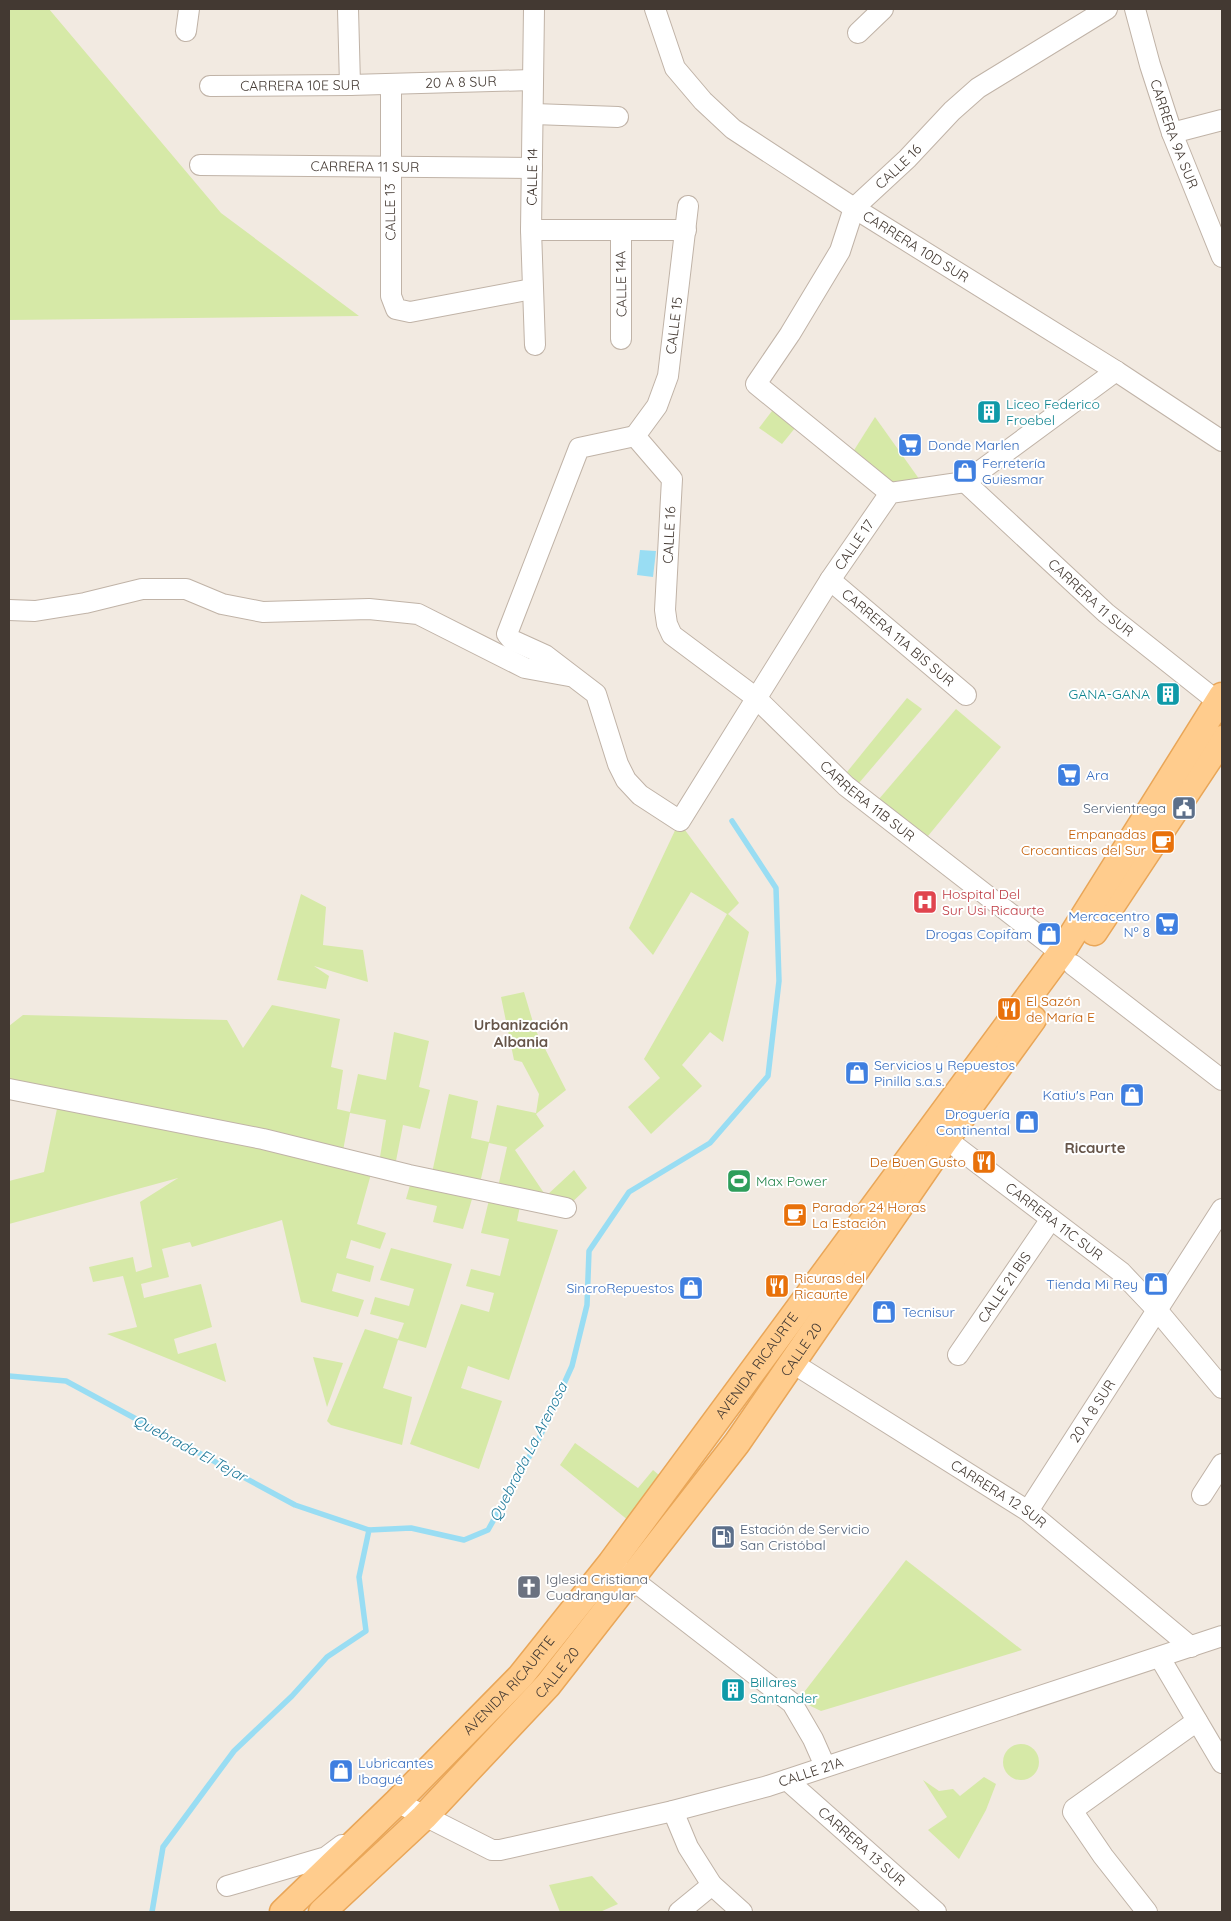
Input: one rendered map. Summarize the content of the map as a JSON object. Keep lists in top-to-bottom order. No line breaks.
{"streets":{"main road":["CALLE 20","AVENIDA RICAURTE"],"street":["20 A 8 SUR","CARRERA 10E SUR","CARRERA 9A SUR","CALLE 16","CARRERA 11 SUR","CALLE 14","CALLE 13","CARRERA 10D SUR","CALLE 14A","CALLE 15","CALLE 17","CARRERA 11A BIS SUR","CARRERA 11B SUR","CARRERA 11C SUR","CALLE 21 BIS","CARRERA 12 SUR","CALLE 21A","CARRERA 13 SUR"]},"crossings":[["20 A 8 SUR","CARRERA 10E SUR"],["20 A 8 SUR","CALLE 14"],["20 A 8 SUR","CALLE 13"],["20 A 8 SUR","CARRERA 11C SUR"],["20 A 8 SUR","CARRERA 12 SUR"],["CARRERA 10E SUR","CALLE 13"],["CALLE 16","CARRERA 10D SUR"],["CALLE 16","CALLE 15"],["CALLE 16","CALLE 17"],["CALLE 16","CARRERA 11B SUR"],["CARRERA 11 SUR","CALLE 14"],["CARRERA 11 SUR","CALLE 13"],["CARRERA 11 SUR","AVENIDA RICAURTE"],["CALLE 14","CALLE 13"],["CALLE 17","CARRERA 11A BIS SUR"],["CALLE 17","CARRERA 11B SUR"],["CARRERA 11B SUR","CALLE 20"],["CARRERA 11B SUR","AVENIDA RICAURTE"],["CARRERA 11C SUR","CALLE 21 BIS"],["CARRERA 11C SUR","CALLE 20"],["CALLE 20","AVENIDA RICAURTE"],["CALLE 20","CARRERA 12 SUR"],["CALLE 20","CALLE 21A"],["AVENIDA RICAURTE","CALLE 21A"],["CARRERA 12 SUR","CALLE 21A"],["CALLE 21A","CARRERA 13 SUR"]],"districts":["Urbanización Albania","Ricaurte"],"water":["Quebrada El Tejar","Quebrada La Arenosa"],"places":{"building":["Liceo Federico Froebel","GANA-GANA","Billares Santander"],"supermarket":["Donde Marlen","Ara","Mercacentro Nº 8"],"shop":["Ferretería Guiesmar","Drogas Copifam","Servicios y Repuestos Pinilla s.a.s.","Katiu's Pan","Droguería Continental","Tienda Mi Rey","SincroRepuestos","Tecnisur","Lubricantes Ibagué"],"public building":["Servientrega"],"cafe":["Empanadas Crocanticas del Sur","Parador 24 Horas La Estación"],"hospital":["Hospital Del Sur Usi Ricaurte"],"restaurant":["El Sazón de María E","De Buen Gusto","Ricuras del Ricaurte"],"sports":["Max Power"],"fuel station":["Estación de Servicio San Cristóbal"],"church":["Iglesia Cristiana Cuadrangular"]}}
